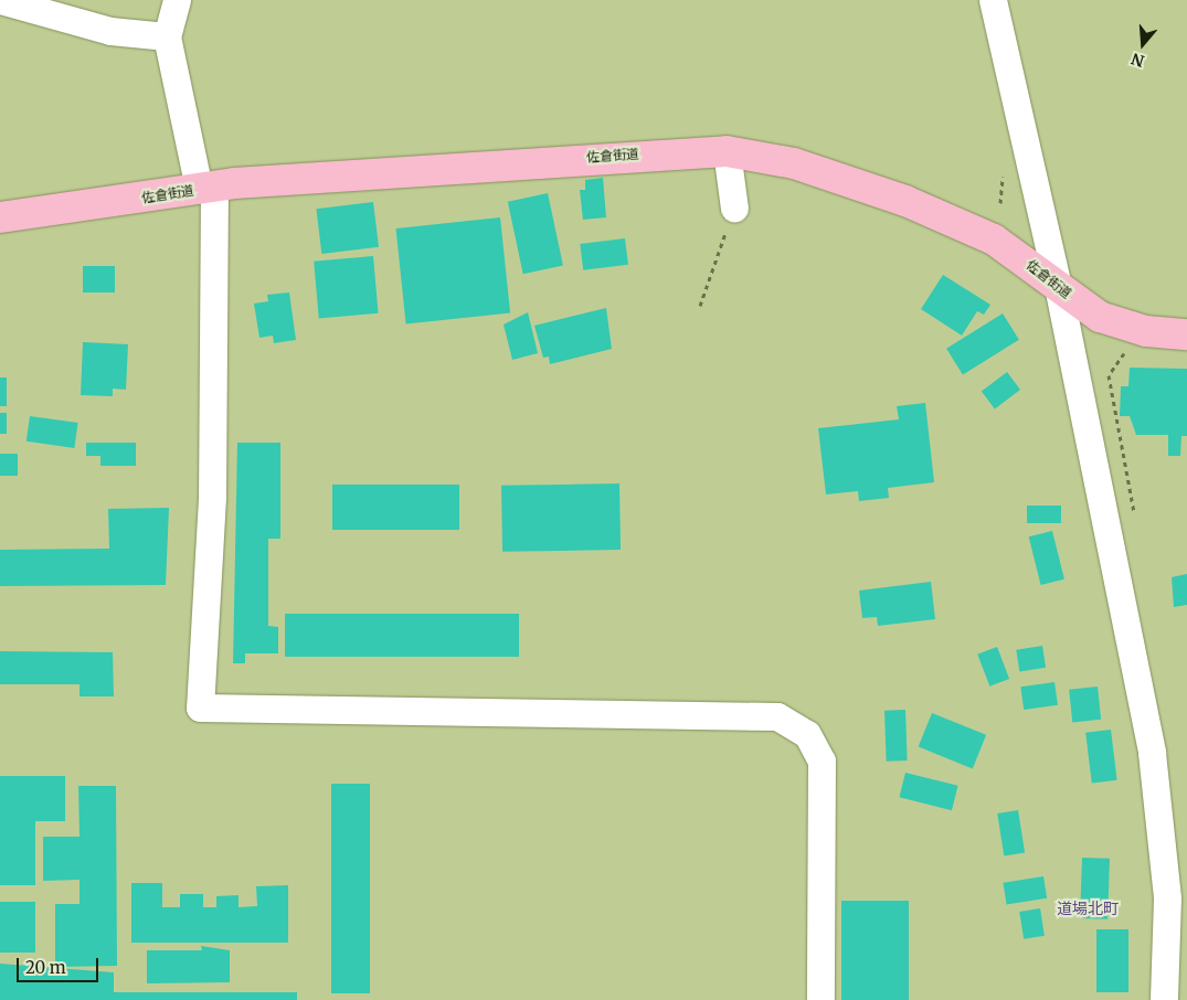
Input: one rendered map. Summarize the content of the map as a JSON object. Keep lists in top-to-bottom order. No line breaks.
{"streets":{"highway":["佐倉街道"]},"districts":["道場北町"],"scale_bar":"20 m","north":"bottom"}
